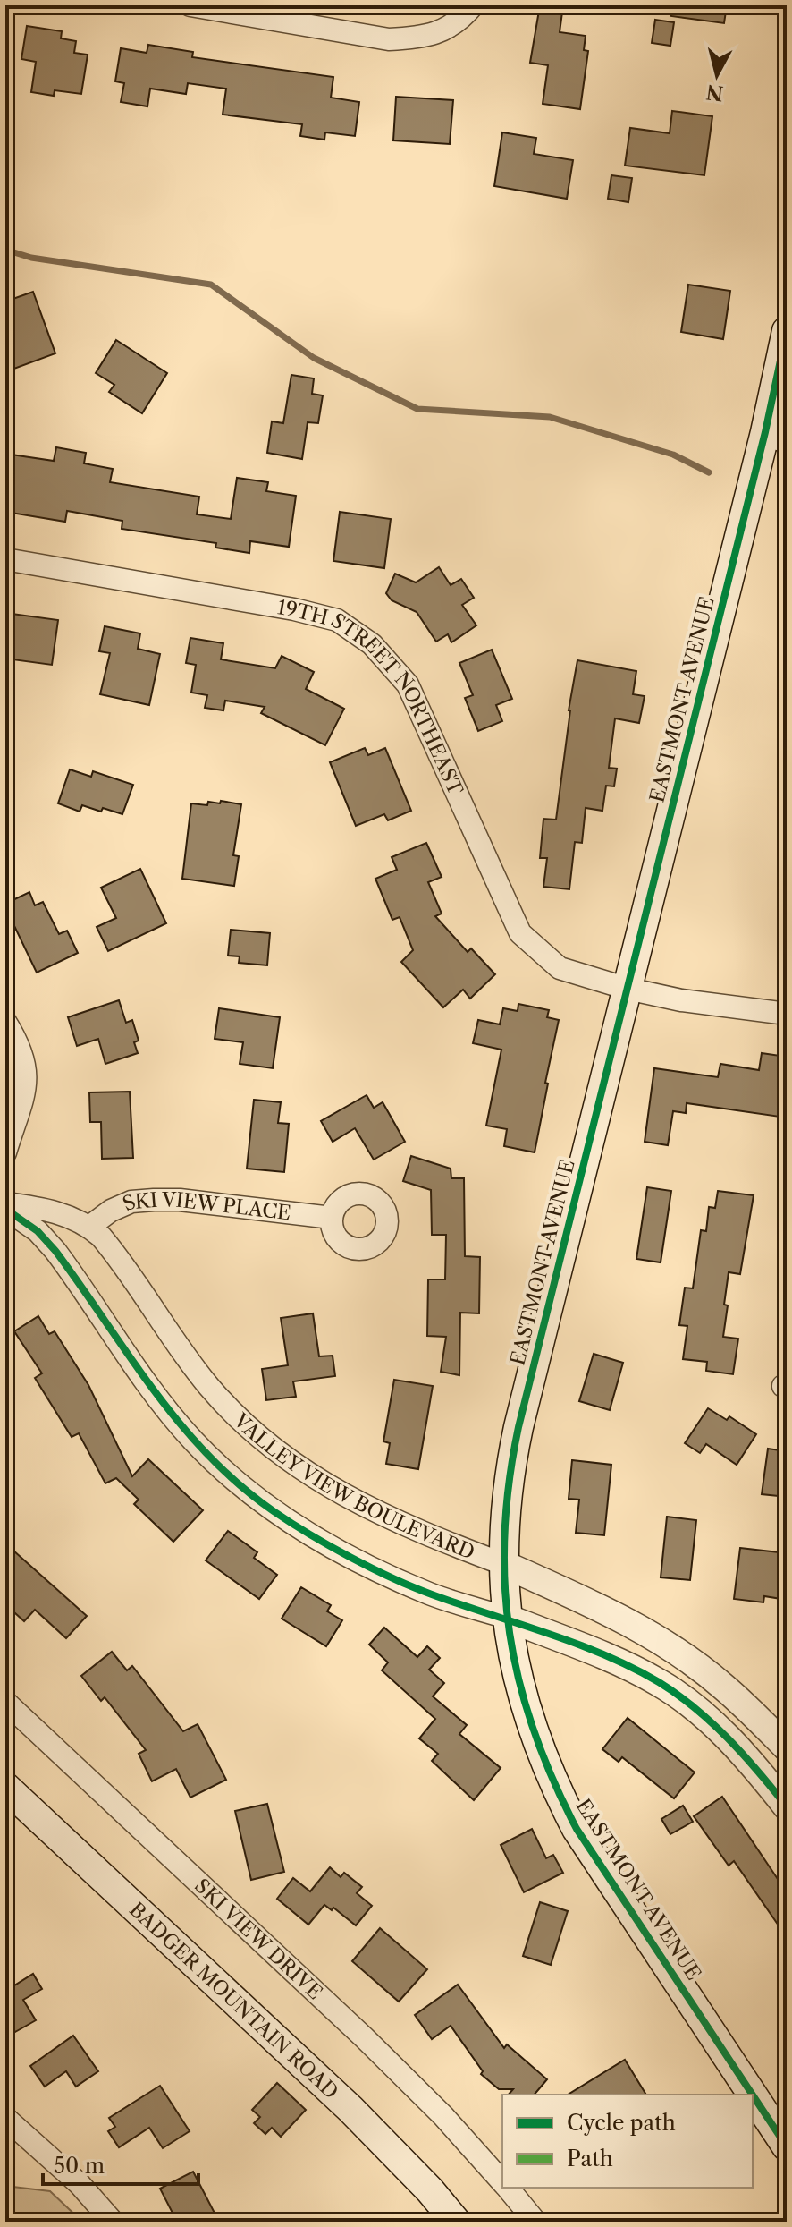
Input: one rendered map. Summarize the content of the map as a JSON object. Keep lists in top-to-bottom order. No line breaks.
{"streets":{"main road":["EASTMONT AVENUE","BADGER MOUNTAIN ROAD"],"street":["19TH STREET NORTHEAST","SKI VIEW PLACE","VALLEY VIEW BOULEVARD","SKI VIEW DRIVE"]},"crossings":[["EASTMONT AVENUE","19TH STREET NORTHEAST"],["EASTMONT AVENUE","VALLEY VIEW BOULEVARD"],["SKI VIEW PLACE","VALLEY VIEW BOULEVARD"]],"legend":["Cycle path","Path"],"scale_bar":"50 m","north":"bottom"}
